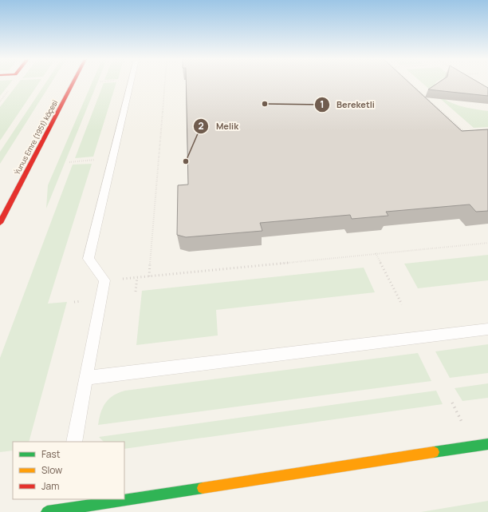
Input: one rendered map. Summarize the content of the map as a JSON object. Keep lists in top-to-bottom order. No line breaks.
{"streets":{"street":["Ýunus Emre (1951) köçesi"]},"places":["Bereketli","Melik"],"legend":["Fast","Slow","Jam"]}
